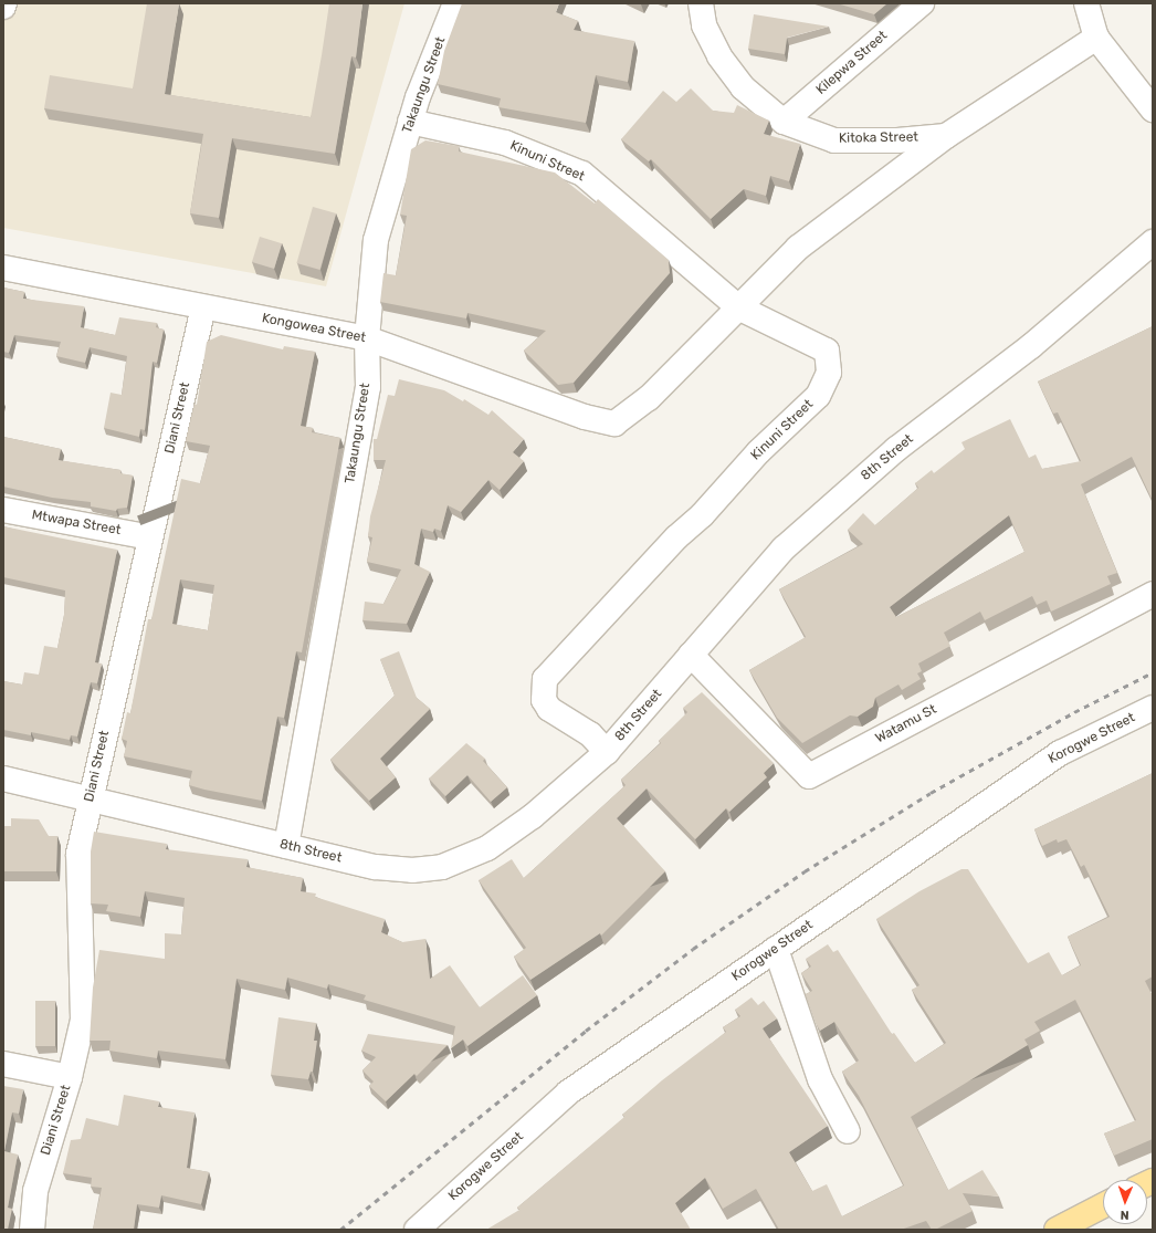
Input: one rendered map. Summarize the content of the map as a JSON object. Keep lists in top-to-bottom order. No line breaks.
{"streets":{"street":["Kilepwa Street","Takaungu Street","Kitoka Street","Kinuni Street","Kongowea Street","Diani Street","8th Street","Mtwapa Street","Watamu St","Korogwe Street"]},"crossings":[["Kilepwa Street","Kitoka Street"],["Takaungu Street","Kinuni Street"],["Takaungu Street","Kongowea Street"],["Takaungu Street","8th Street"],["Kinuni Street","Kongowea Street"],["Kinuni Street","8th Street"],["Kongowea Street","Diani Street"],["Diani Street","8th Street"],["Diani Street","Mtwapa Street"],["8th Street","Watamu St"]],"north":"bottom"}
